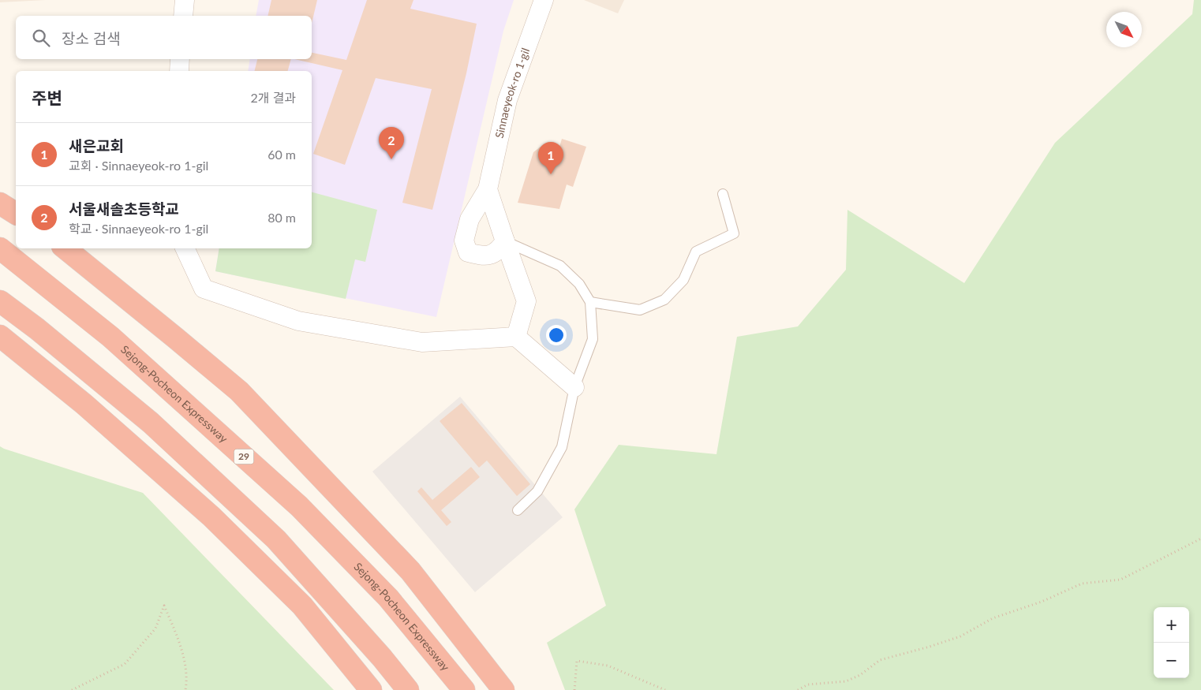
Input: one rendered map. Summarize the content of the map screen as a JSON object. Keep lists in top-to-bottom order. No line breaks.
{"streets":{"highway":["Sejong-Pocheon Expressway","29"],"street":["Sinnaeyeok-ro 1-gil"]},"north":"bottom right","page":{"search":"장소 검색","heading":["주변","2개 결과"],"list":[{"mark":"1","name":"새은교회","note":"교회 · Sinnaeyeok-ro 1-gil","value":"60 m"},{"mark":"2","name":"서울새솔초등학교","note":"학교 · Sinnaeyeok-ro 1-gil","value":"80 m"}],"pins":["2","1"],"map_buttons":["+","−"]}}
